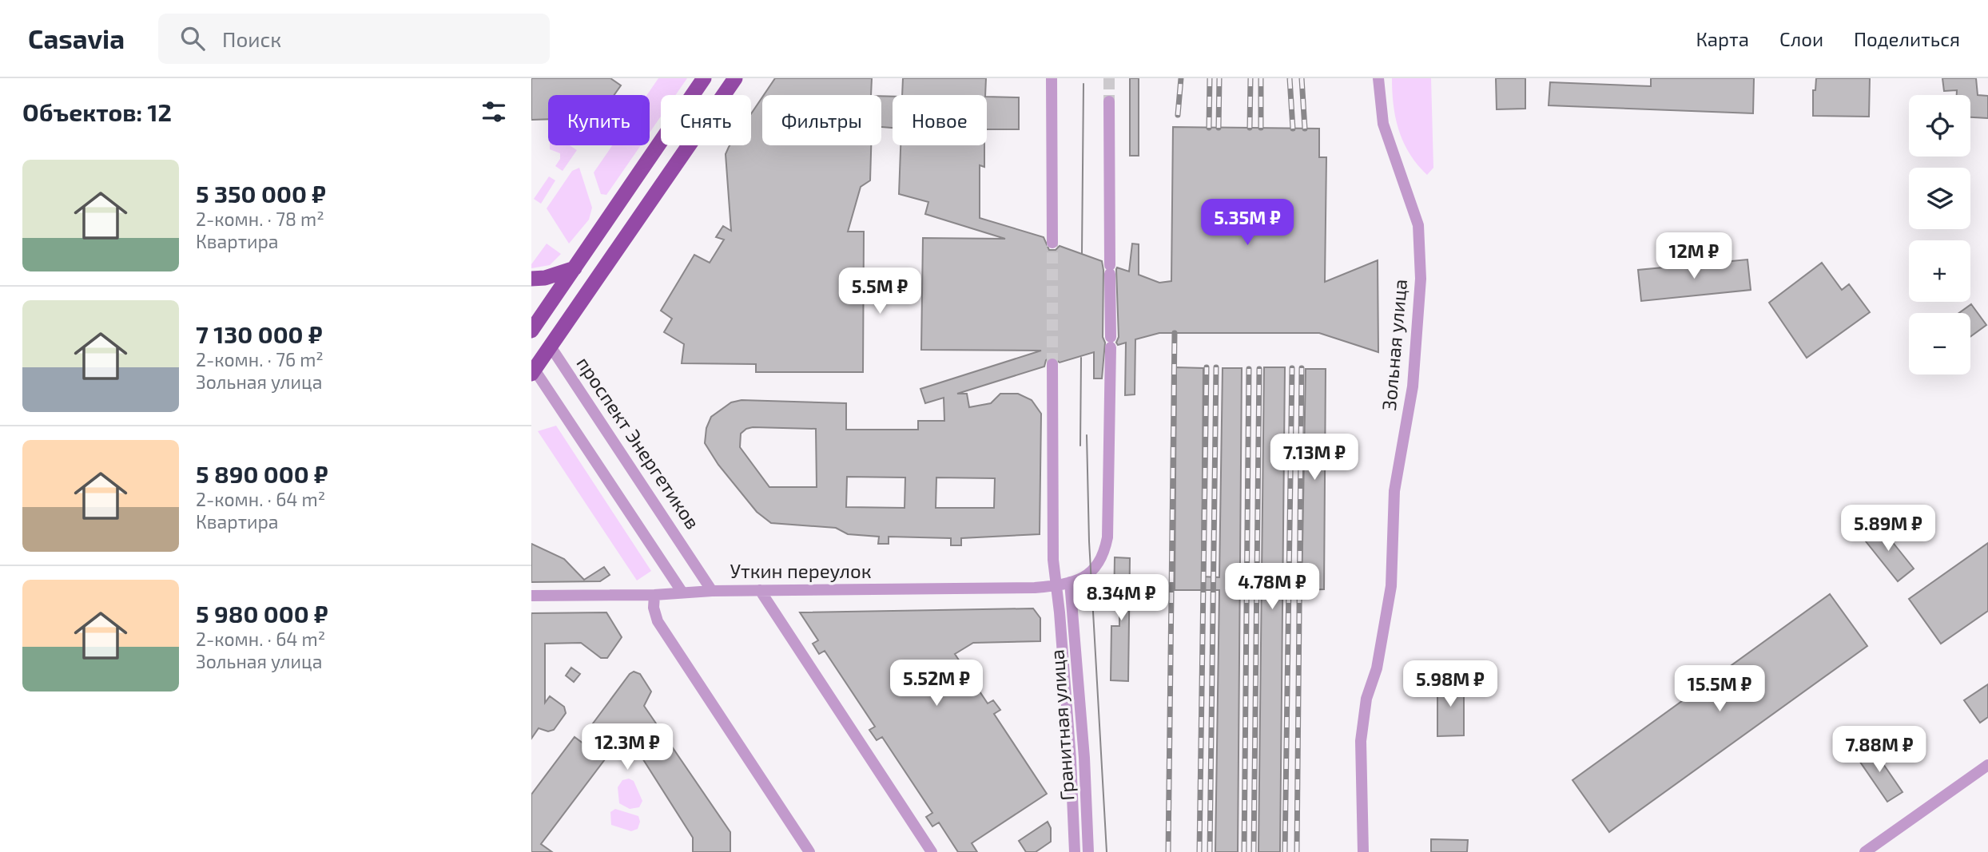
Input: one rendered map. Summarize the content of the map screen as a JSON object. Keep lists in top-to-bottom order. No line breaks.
{"streets":{"main road":["проспект Энергетиков"],"street":["Зольная улица","Уткин переулок","Гранитная улица"]},"crossings":[["проспект Энергетиков","Уткин переулок"],["Уткин переулок","Гранитная улица"]],"page":{"header":"Casavia","search":"Поиск","nav":["Карта","Слои","Поделиться"],"heading":"Объектов: 12","map_buttons":["+","−"],"chip":["Купить","Снять","Фильтры","Новое"],"list":[{"name":"5 350 000 ₽","note":"2-комн. · 78 m² · Квартира"},{"name":"7 130 000 ₽","note":"2-комн. · 76 m² · Зольная улица"},{"name":"5 890 000 ₽","note":"2-комн. · 64 m² · Квартира"},{"name":"5 980 000 ₽","note":"2-комн. · 64 m² · Зольная улица"}],"price":["5.35M ₽","12M ₽","5.5M ₽","7.13M ₽","5.89M ₽","4.78M ₽","8.34M ₽","5.52M ₽","5.98M ₽","15.5M ₽","12.3M ₽","7.88M ₽"]}}
